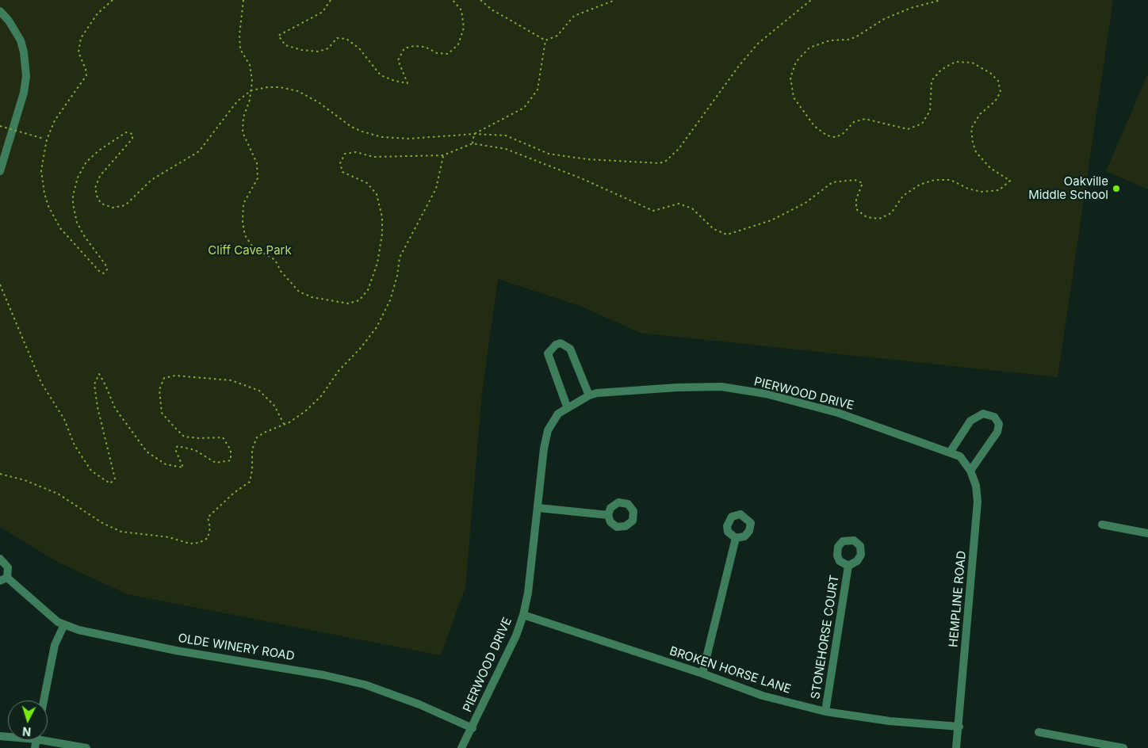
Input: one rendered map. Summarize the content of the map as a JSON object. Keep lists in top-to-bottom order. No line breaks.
{"streets":{"street":["PIERWOOD DRIVE","HEMPLINE ROAD","STONEHORSE COURT","OLDE WINERY ROAD","BROKEN HORSE LANE"]},"crossings":[["PIERWOOD DRIVE","HEMPLINE ROAD"],["PIERWOOD DRIVE","OLDE WINERY ROAD"],["PIERWOOD DRIVE","BROKEN HORSE LANE"],["HEMPLINE ROAD","BROKEN HORSE LANE"],["STONEHORSE COURT","BROKEN HORSE LANE"]],"parks":["Cliff Cave Park"],"places":["Oakville Middle School"],"north":"bottom"}
